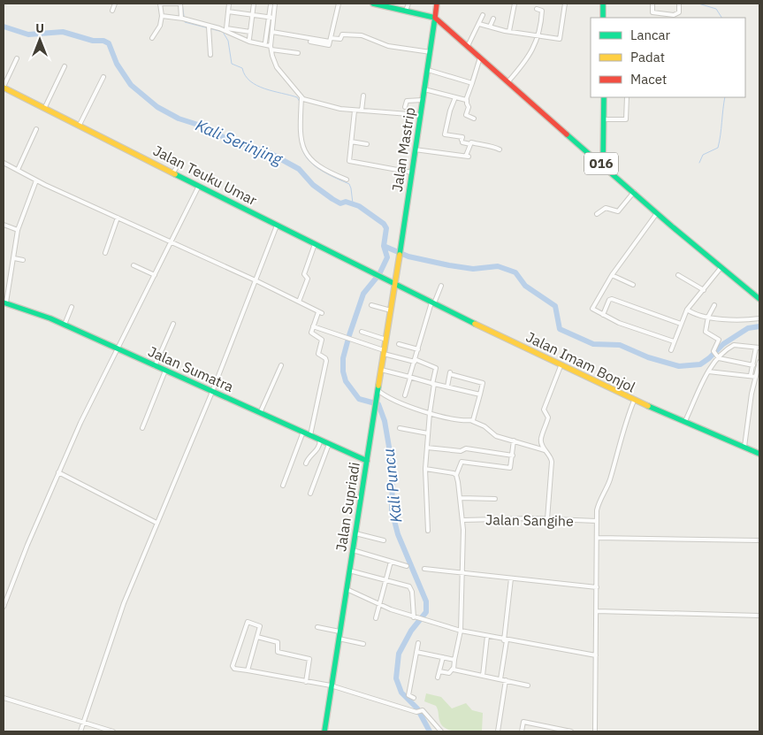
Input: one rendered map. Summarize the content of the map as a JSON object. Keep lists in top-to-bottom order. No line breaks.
{"streets":{"main road":["Jalan Mastrip","016","Jalan Teuku Umar","Jalan Imam Bonjol","Jalan Sumatra","Jalan Supriadi"],"street":["Jalan Sangihe"]},"crossings":[["Jalan Mastrip","016"],["Jalan Mastrip","Jalan Teuku Umar"],["Jalan Mastrip","Jalan Imam Bonjol"],["Jalan Mastrip","Jalan Supriadi"],["Jalan Teuku Umar","Jalan Imam Bonjol"],["Jalan Teuku Umar","Jalan Supriadi"],["Jalan Imam Bonjol","Jalan Supriadi"],["Jalan Sumatra","Jalan Supriadi"]],"water":["Kali Serinjing","Kali Puncu"],"legend":["Lancar","Padat","Macet"],"north":"top"}
